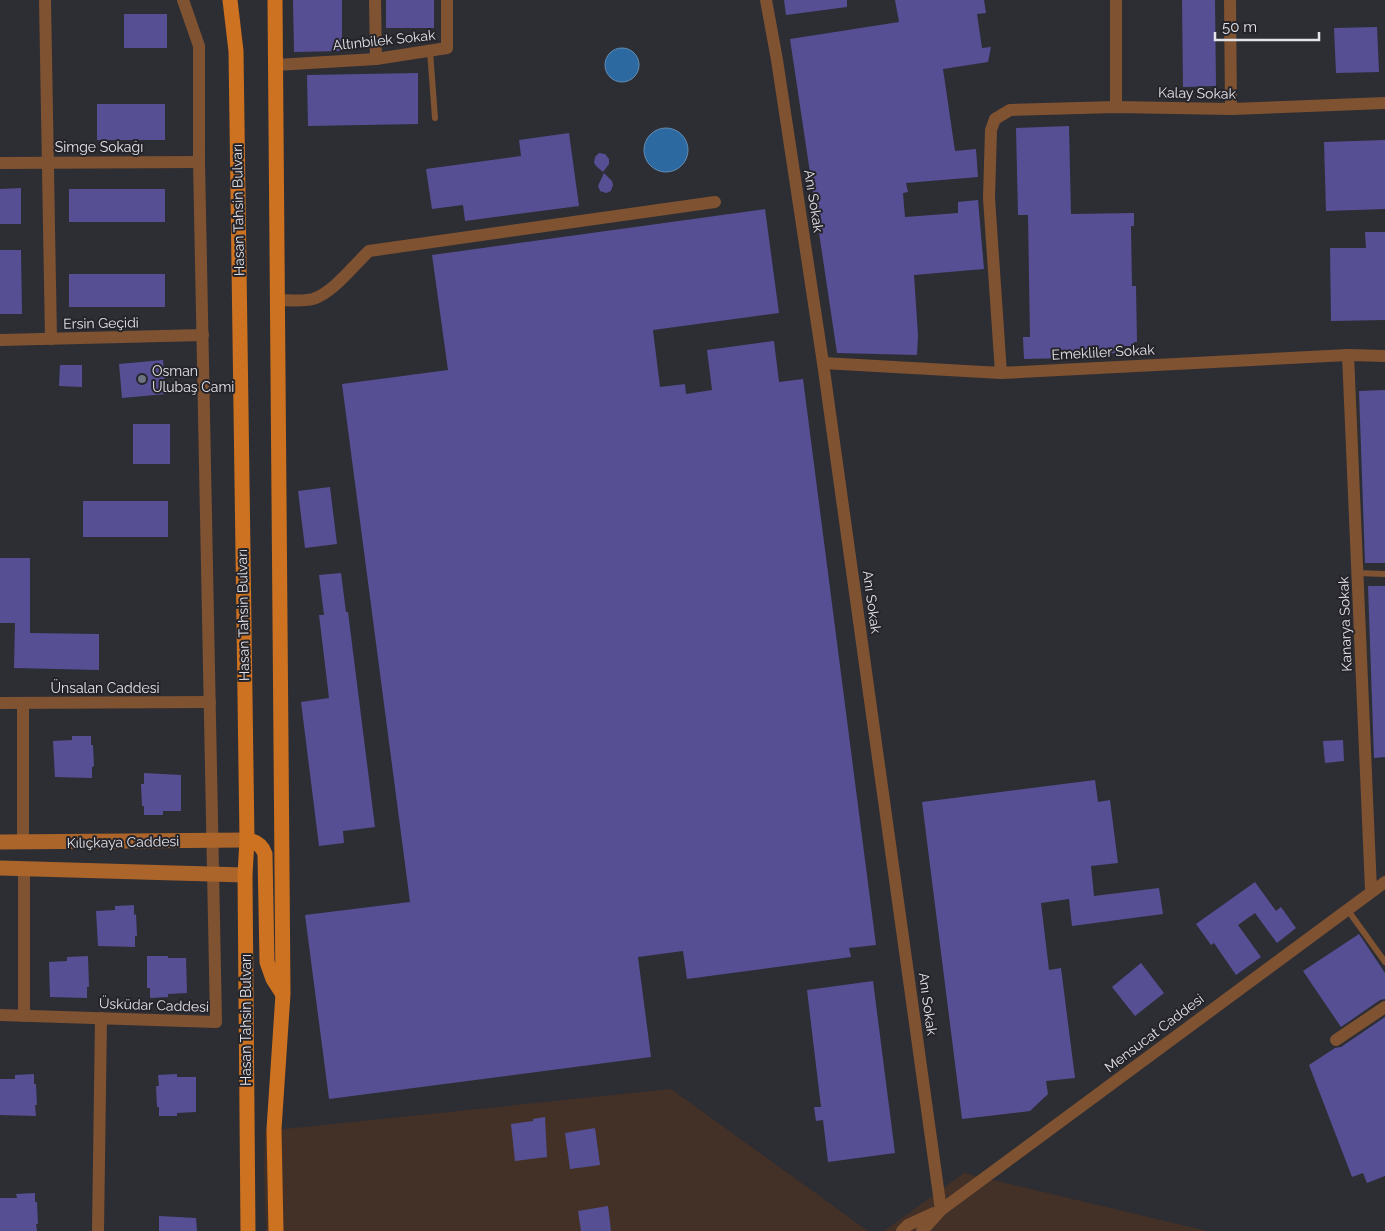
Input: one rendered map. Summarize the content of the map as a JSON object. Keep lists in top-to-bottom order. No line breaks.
{"streets":{"main road":["Hasan Tahsin Bulvarı"],"street":["Altınbilek Sokak","Kalay Sokak","Simge Sokağı","Anı Sokak","Ersin Geçidi","Emekliler Sokak","Kanarya Sokak","Ünsalan Caddesi","Kılıçkaya Caddesi","Üsküdar Caddesi","Mensucat Caddesi"]},"crossings":[["Kalay Sokak","Emekliler Sokak"],["Simge Sokağı","Üsküdar Caddesi"],["Anı Sokak","Emekliler Sokak"],["Anı Sokak","Mensucat Caddesi"],["Hasan Tahsin Bulvarı","Kılıçkaya Caddesi"],["Ersin Geçidi","Üsküdar Caddesi"],["Emekliler Sokak","Kanarya Sokak"],["Kanarya Sokak","Mensucat Caddesi"],["Ünsalan Caddesi","Üsküdar Caddesi"],["Kılıçkaya Caddesi","Üsküdar Caddesi"]],"places":["Osman Ulubaş Cami"],"scale_bar":"50 m"}
